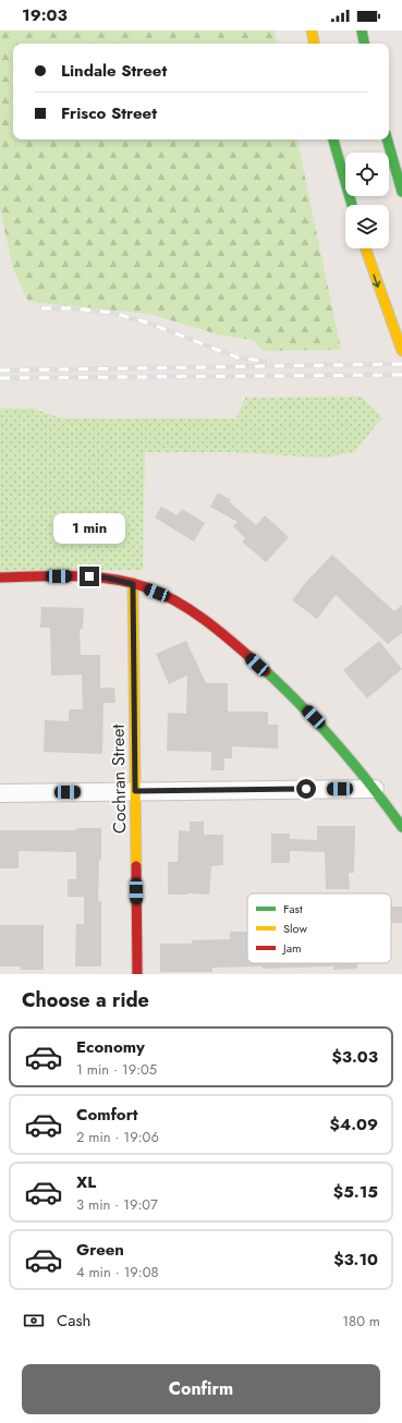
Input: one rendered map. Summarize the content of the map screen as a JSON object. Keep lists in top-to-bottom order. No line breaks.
{"streets":{"main road":["Cochran Street"]},"legend":["Fast","Slow","Jam"],"page":{"status":"19:03","banner":["Lindale Street","Frisco Street"],"bubble":"1 min","heading":"Choose a ride","list":[{"name":"Economy","note":"1 min · 19:05","value":"$3.03"},{"name":"Comfort","note":"2 min · 19:06","value":"$4.09"},{"name":"XL","note":"3 min · 19:07","value":"$5.15"},{"name":"Green","note":"4 min · 19:08","value":"$3.10"}],"pay":["Cash","180 m"],"buttons":"Confirm"}}
